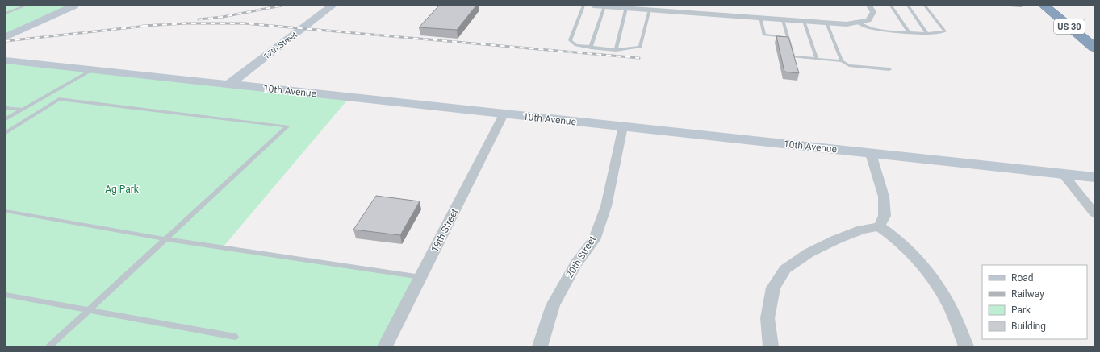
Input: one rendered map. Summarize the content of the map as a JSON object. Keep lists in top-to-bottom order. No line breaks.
{"streets":{"highway":["US 30"],"main road":["17th Street","10th Avenue"],"street":["19th Street","20th Street"]},"crossings":[["17th Street","10th Avenue"],["10th Avenue","19th Street"],["10th Avenue","20th Street"]],"parks":["Ag Park"],"legend":["Road","Railway","Park","Building"]}
